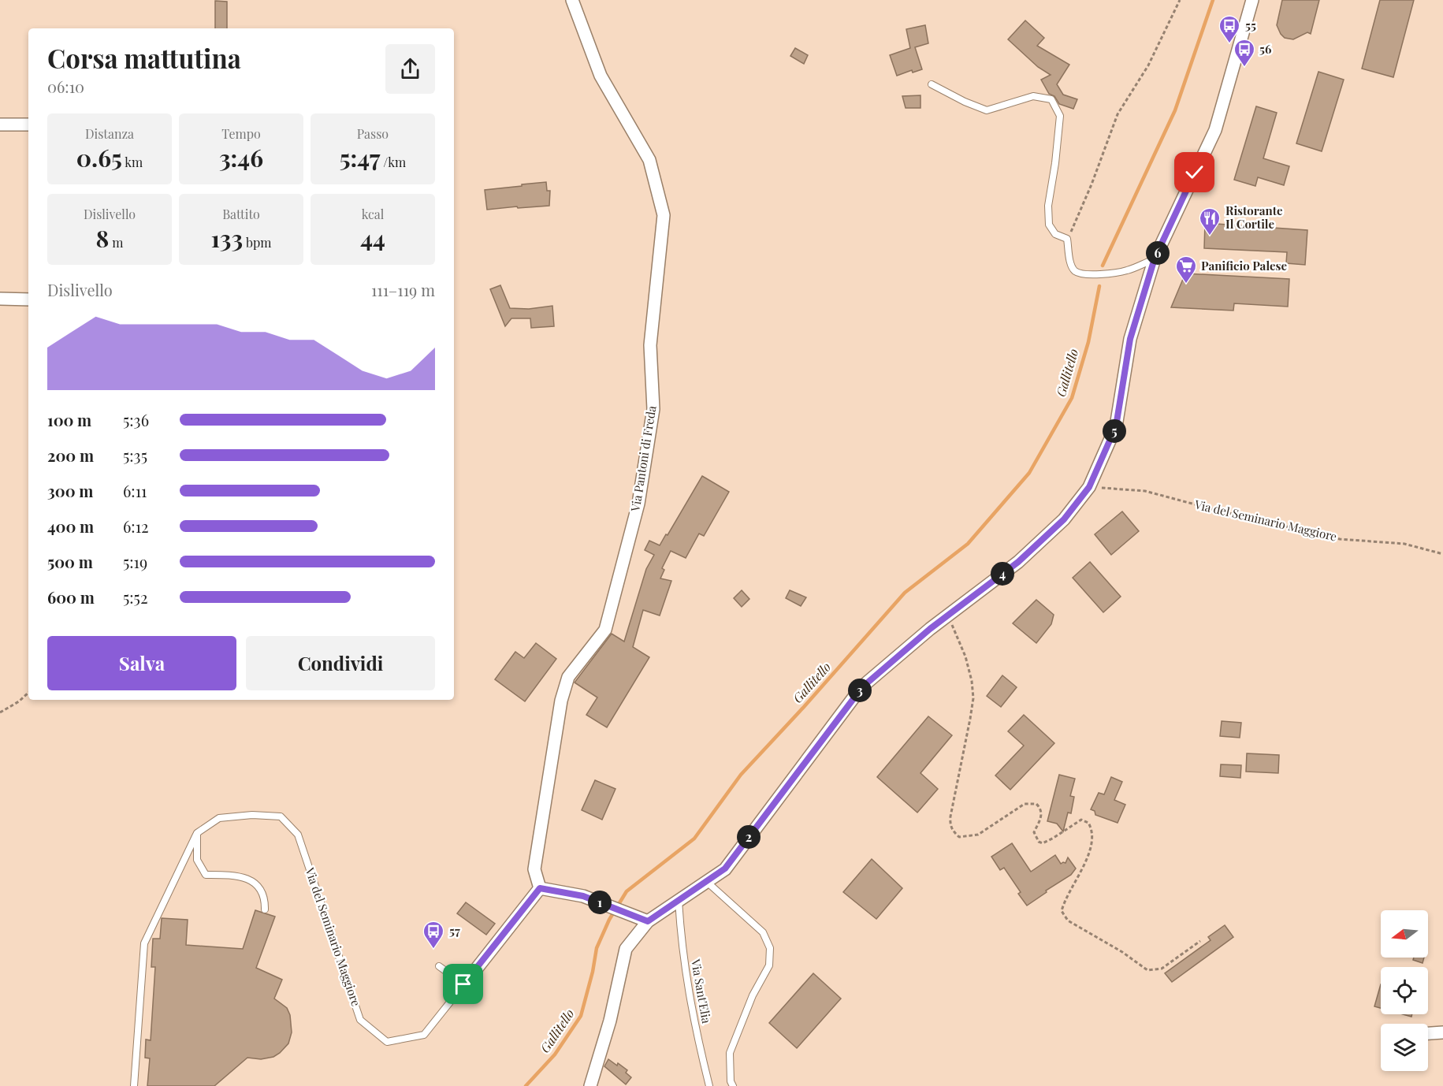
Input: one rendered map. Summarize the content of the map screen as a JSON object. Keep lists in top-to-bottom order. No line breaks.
{"streets":{"street":["Via Pantoni di Freda","Via del Seminario Maggiore"],"lane":["Via Sant'Elia"]},"crossings":[["Via Pantoni di Freda","Via del Seminario Maggiore"]],"water":["Gallitello"],"places":{"bus stop":["55","56","57"],"restaurant":["Ristorante Il Cortile"],"supermarket":["Panificio Palese"]},"north":"left","page":{"heading":["Corsa mattutina","06:10"],"stats":[["Distanza","0.65 km"],["Tempo","3:46"],["Passo","5:47 /km"],["Dislivello","8 m"],["Battito","133 bpm"],["kcal","44"]],"pins":["6","5","4","3","2","1"],"chart":["Dislivello","111–119 m"],"list":[{"name":"100 m","note":"5:36"},{"name":"200 m","note":"5:35"},{"name":"300 m","note":"6:11"},{"name":"400 m","note":"6:12"},{"name":"500 m","note":"5:19"},{"name":"600 m","note":"5:52"}],"buttons":["Salva","Condividi"]}}
